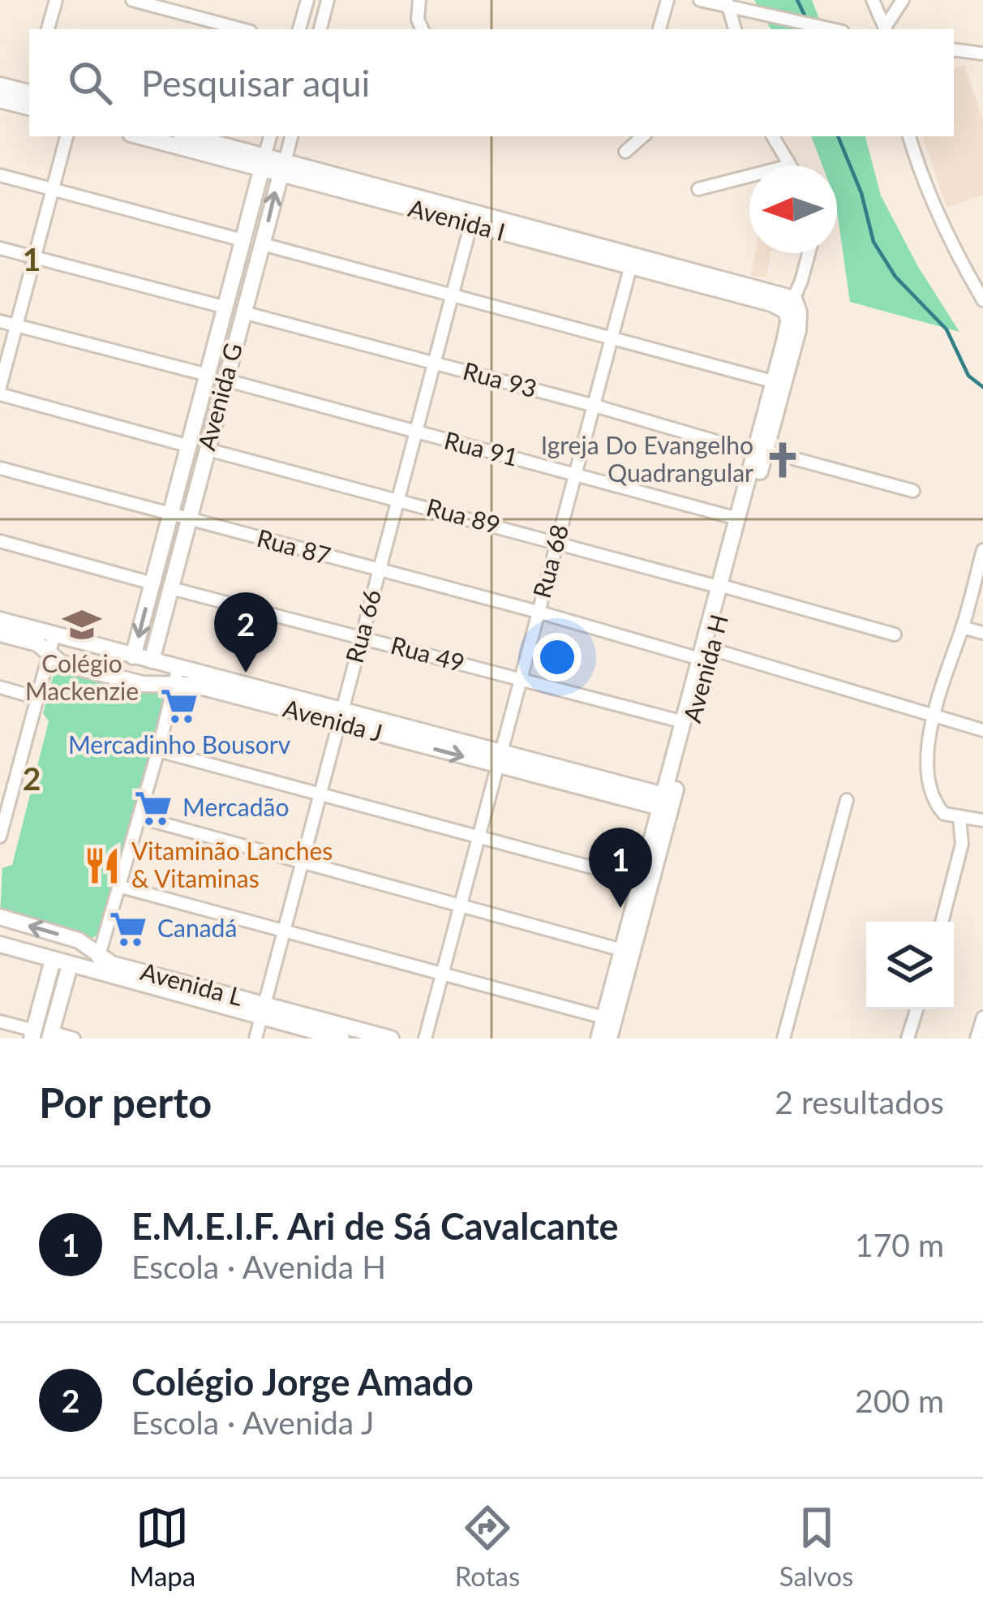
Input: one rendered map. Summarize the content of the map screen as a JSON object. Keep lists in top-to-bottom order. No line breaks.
{"streets":{"street":["Avenida I","Rua 93","Avenida G","Rua 91","Rua 89","Rua 87","Rua 68","Rua 66","Rua 49","Avenida H","Avenida J","Avenida L"]},"crossings":[["Avenida I","Avenida G"],["Avenida I","Rua 68"],["Avenida I","Rua 66"],["Avenida I","Avenida H"],["Rua 93","Avenida G"],["Rua 93","Rua 68"],["Rua 93","Rua 66"],["Rua 93","Avenida H"],["Avenida G","Rua 91"],["Avenida G","Rua 89"],["Avenida G","Rua 87"],["Avenida G","Rua 49"],["Avenida G","Avenida J"],["Rua 91","Rua 68"],["Rua 91","Rua 66"],["Rua 91","Avenida H"],["Rua 89","Rua 68"],["Rua 89","Rua 66"],["Rua 89","Avenida H"],["Rua 87","Rua 68"],["Rua 87","Rua 66"],["Rua 87","Avenida H"],["Rua 68","Rua 49"],["Rua 68","Avenida J"],["Rua 66","Rua 49"],["Rua 66","Avenida J"],["Rua 66","Avenida L"],["Rua 49","Avenida H"],["Avenida H","Avenida J"]],"places":{"church":["Igreja Do Evangelho Quadrangular"],"school or university":["Colégio Mackenzie"],"supermarket":["Mercadinho Bousorv","Mercadão","Canadá"],"restaurant":["Vitaminão Lanches & Vitaminas"]},"north":"left","page":{"search":"Pesquisar aqui","pins":["2","1"],"heading":["Por perto","2 resultados"],"list":[{"mark":"1","name":"E.M.E.I.F. Ari de Sá Cavalcante","note":"Escola · Avenida H","value":"170 m"},{"mark":"2","name":"Colégio Jorge Amado","note":"Escola · Avenida J","value":"200 m"}],"nav":["Mapa","Rotas","Salvos"]},"grid":{"rows":["1","2"]}}
